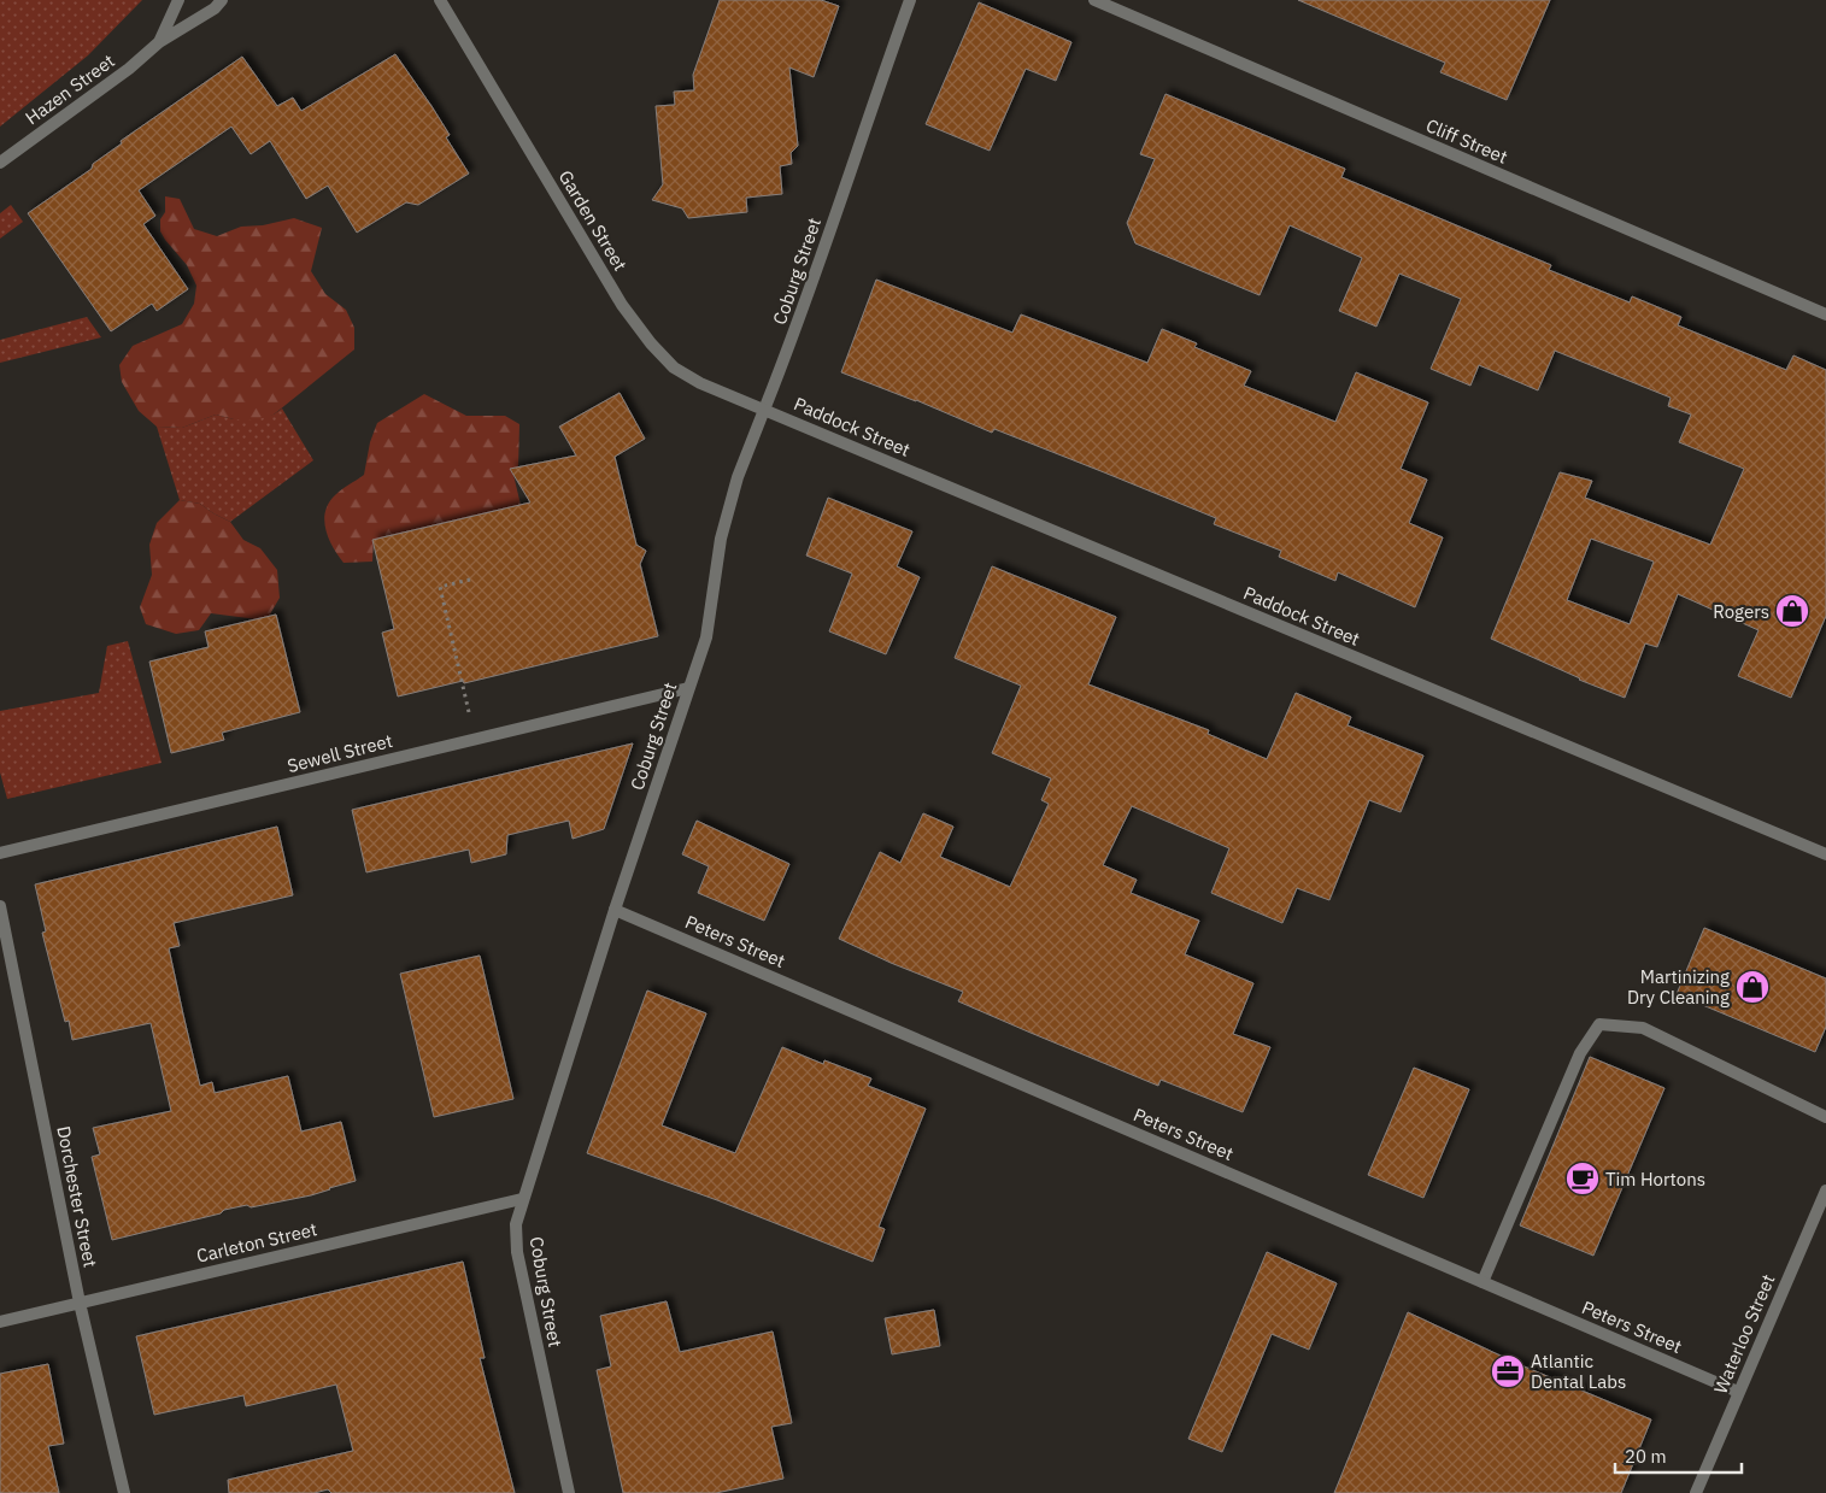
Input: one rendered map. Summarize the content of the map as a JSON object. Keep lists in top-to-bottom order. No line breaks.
{"streets":{"street":["Hazen Street","Cliff Street","Garden Street","Coburg Street","Paddock Street","Sewell Street","Peters Street","Dorchester Street","Carleton Street","Waterloo Street"]},"crossings":[["Garden Street","Coburg Street"],["Garden Street","Paddock Street"],["Coburg Street","Paddock Street"],["Coburg Street","Sewell Street"],["Coburg Street","Peters Street"],["Coburg Street","Carleton Street"],["Peters Street","Waterloo Street"],["Dorchester Street","Carleton Street"]],"places":{"shop":["Rogers","Martinizing Dry Cleaning"],"cafe":["Tim Hortons"],"office":["Atlantic Dental Labs"]},"scale_bar":"20 m"}
